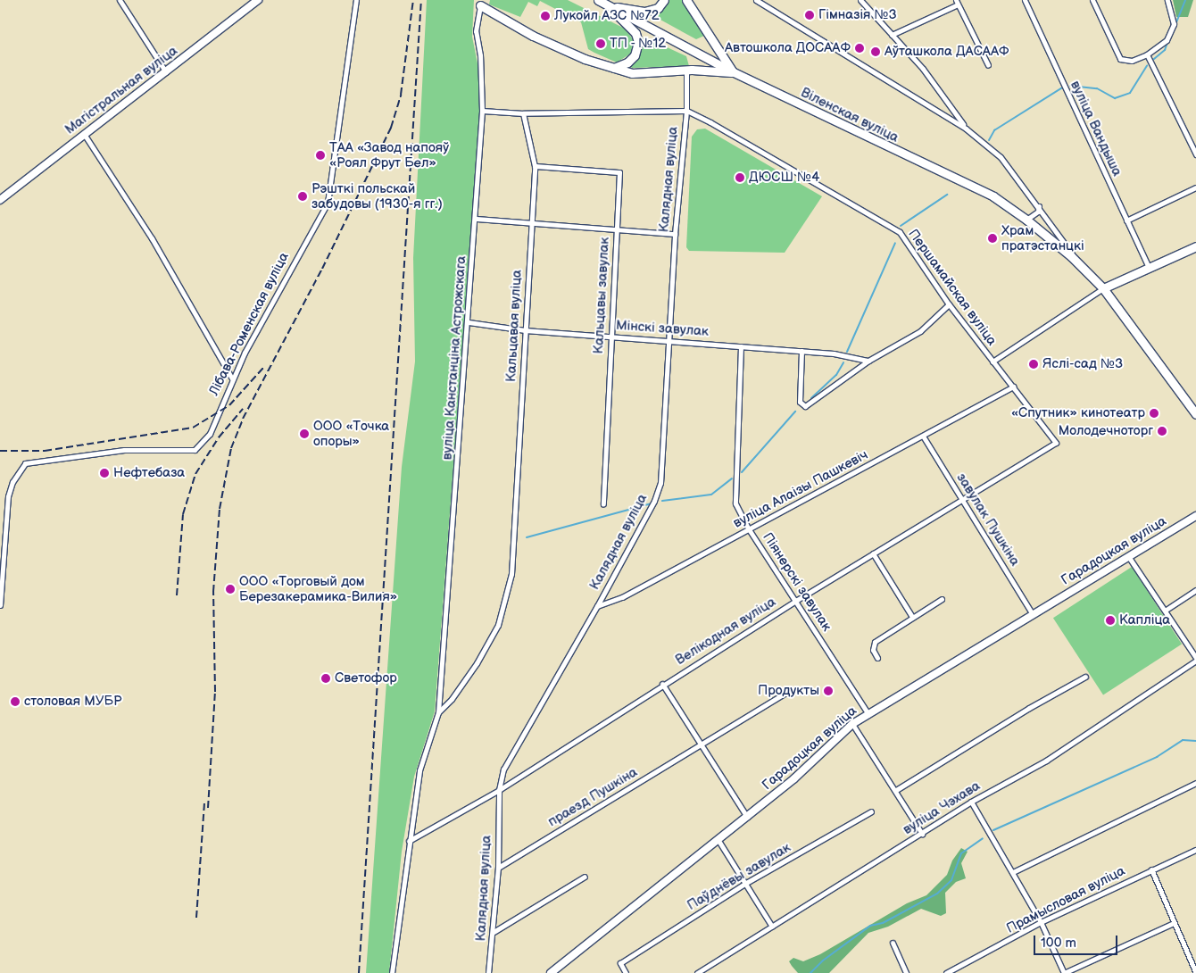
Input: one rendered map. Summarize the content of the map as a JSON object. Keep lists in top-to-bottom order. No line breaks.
{"streets":{"main road":["Віленская вуліца"],"street":["Магістральная вуліца","вуліца Вандыша","Калядная вуліца","Першамайская вуліца","Кальцавы завулак","Лібава-Роменская вуліца","Кальцавая вуліца","Мінскі завулак","вуліца Канстанціна Астрожскага","вуліца Алаізы Пашкевіч","завулак Пушкіна","Гарадоцкая вуліца","Піянерскі завулак","Велікодная вуліца","праезд Пушкіна","вуліца Чэхава","Паўднёвы завулак","Прамысловая вуліца"]},"crossings":[["Калядная вуліца","Першамайская вуліца"],["Калядная вуліца","Мінскі завулак"],["Калядная вуліца","вуліца Алаізы Пашкевіч"],["Калядная вуліца","Велікодная вуліца"],["Калядная вуліца","праезд Пушкіна"],["Першамайская вуліца","вуліца Алаізы Пашкевіч"],["Першамайская вуліца","Велікодная вуліца"],["Кальцавы завулак","Кальцавая вуліца"],["Кальцавы завулак","Мінскі завулак"],["Кальцавая вуліца","Мінскі завулак"],["Кальцавая вуліца","вуліца Канстанціна Астрожскага"],["Мінскі завулак","вуліца Канстанціна Астрожскага"],["Мінскі завулак","Піянерскі завулак"],["вуліца Канстанціна Астрожскага","Велікодная вуліца"],["вуліца Алаізы Пашкевіч","завулак Пушкіна"],["вуліца Алаізы Пашкевіч","Піянерскі завулак"],["завулак Пушкіна","Гарадоцкая вуліца"],["завулак Пушкіна","Велікодная вуліца"],["Гарадоцкая вуліца","Піянерскі завулак"],["Піянерскі завулак","Велікодная вуліца"]],"places":["Гімназія №3","Лукойл АЗС №72","ТП - №12","Автошкола ДОСААФ","Аўташкола ДАСААФ","ТАА «Завод напояў «Роял Фрут Бел»","ДЮСШ №4","Рэшткі польскай забудовы (1930-я гг.)","Храм пратэстанцкі","Яслі-сад №3","«Спутник» кинотеатр","Молодечноторг","ООО «Точка опоры»","Нефтебаза","ООО «Торговый дом Березакерамика-Вилия»","Капліца","Светофор","Продукты","столовая МУБР"],"scale_bar":"100 m"}
